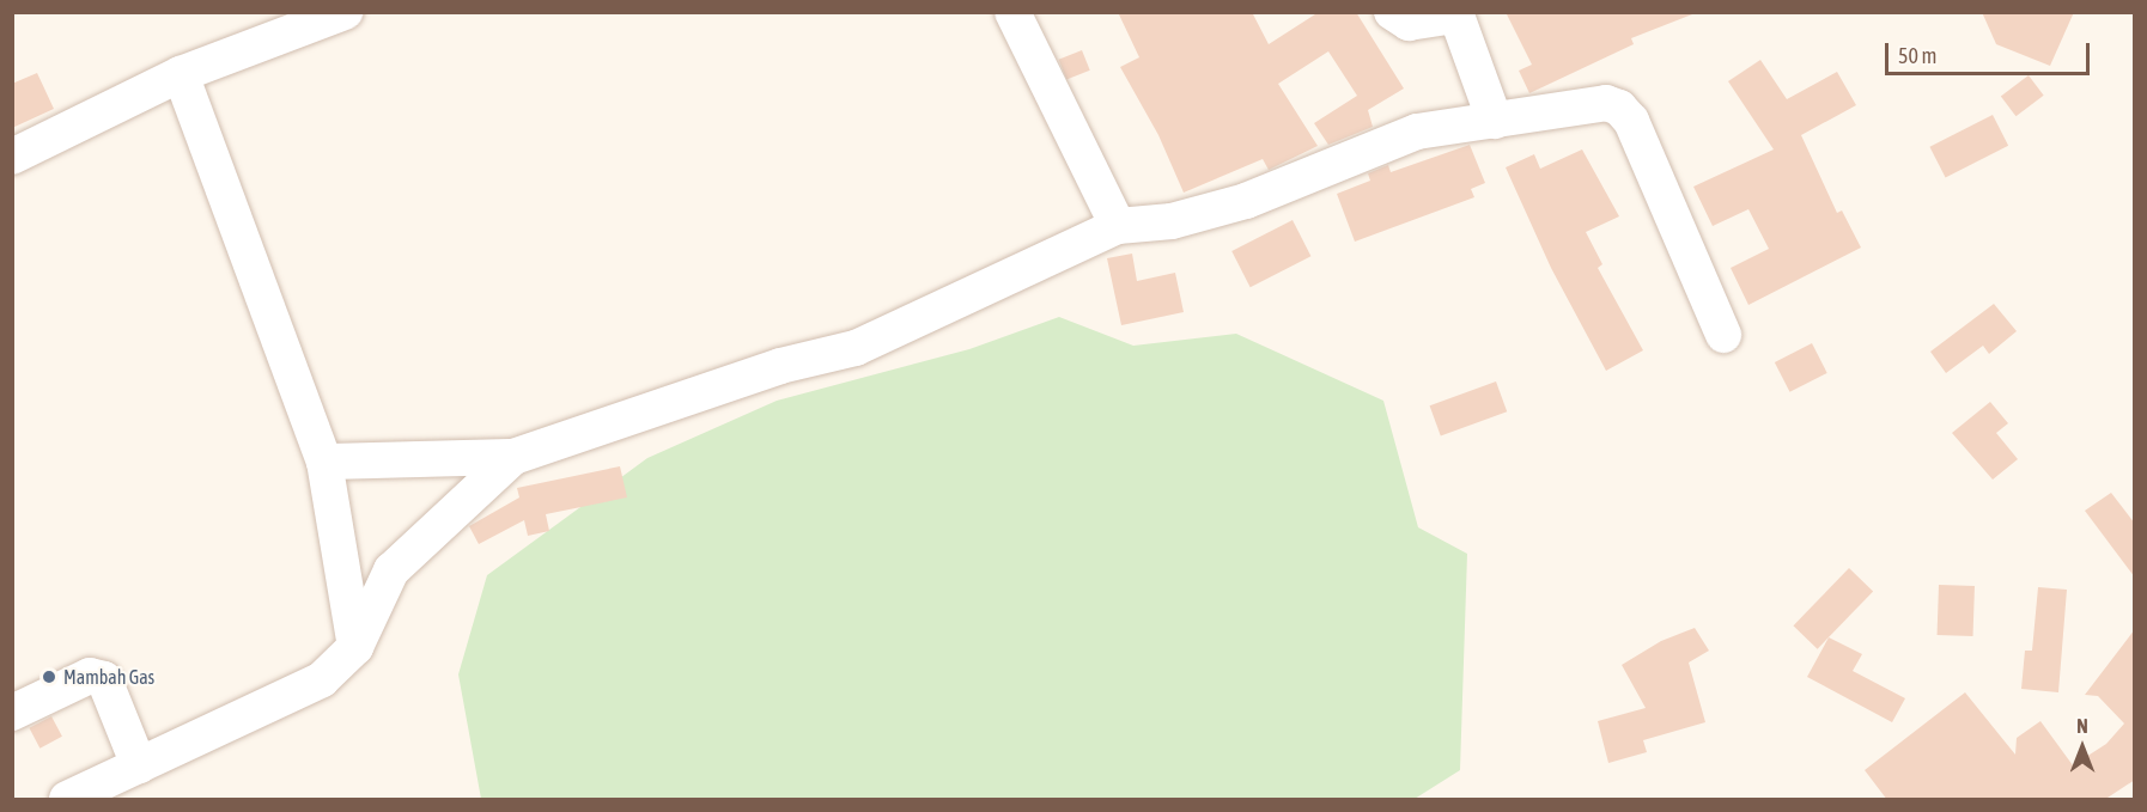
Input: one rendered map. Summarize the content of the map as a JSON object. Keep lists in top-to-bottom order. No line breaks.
{"places":["Mambah Gas"],"scale_bar":"50 m","north":"top"}
